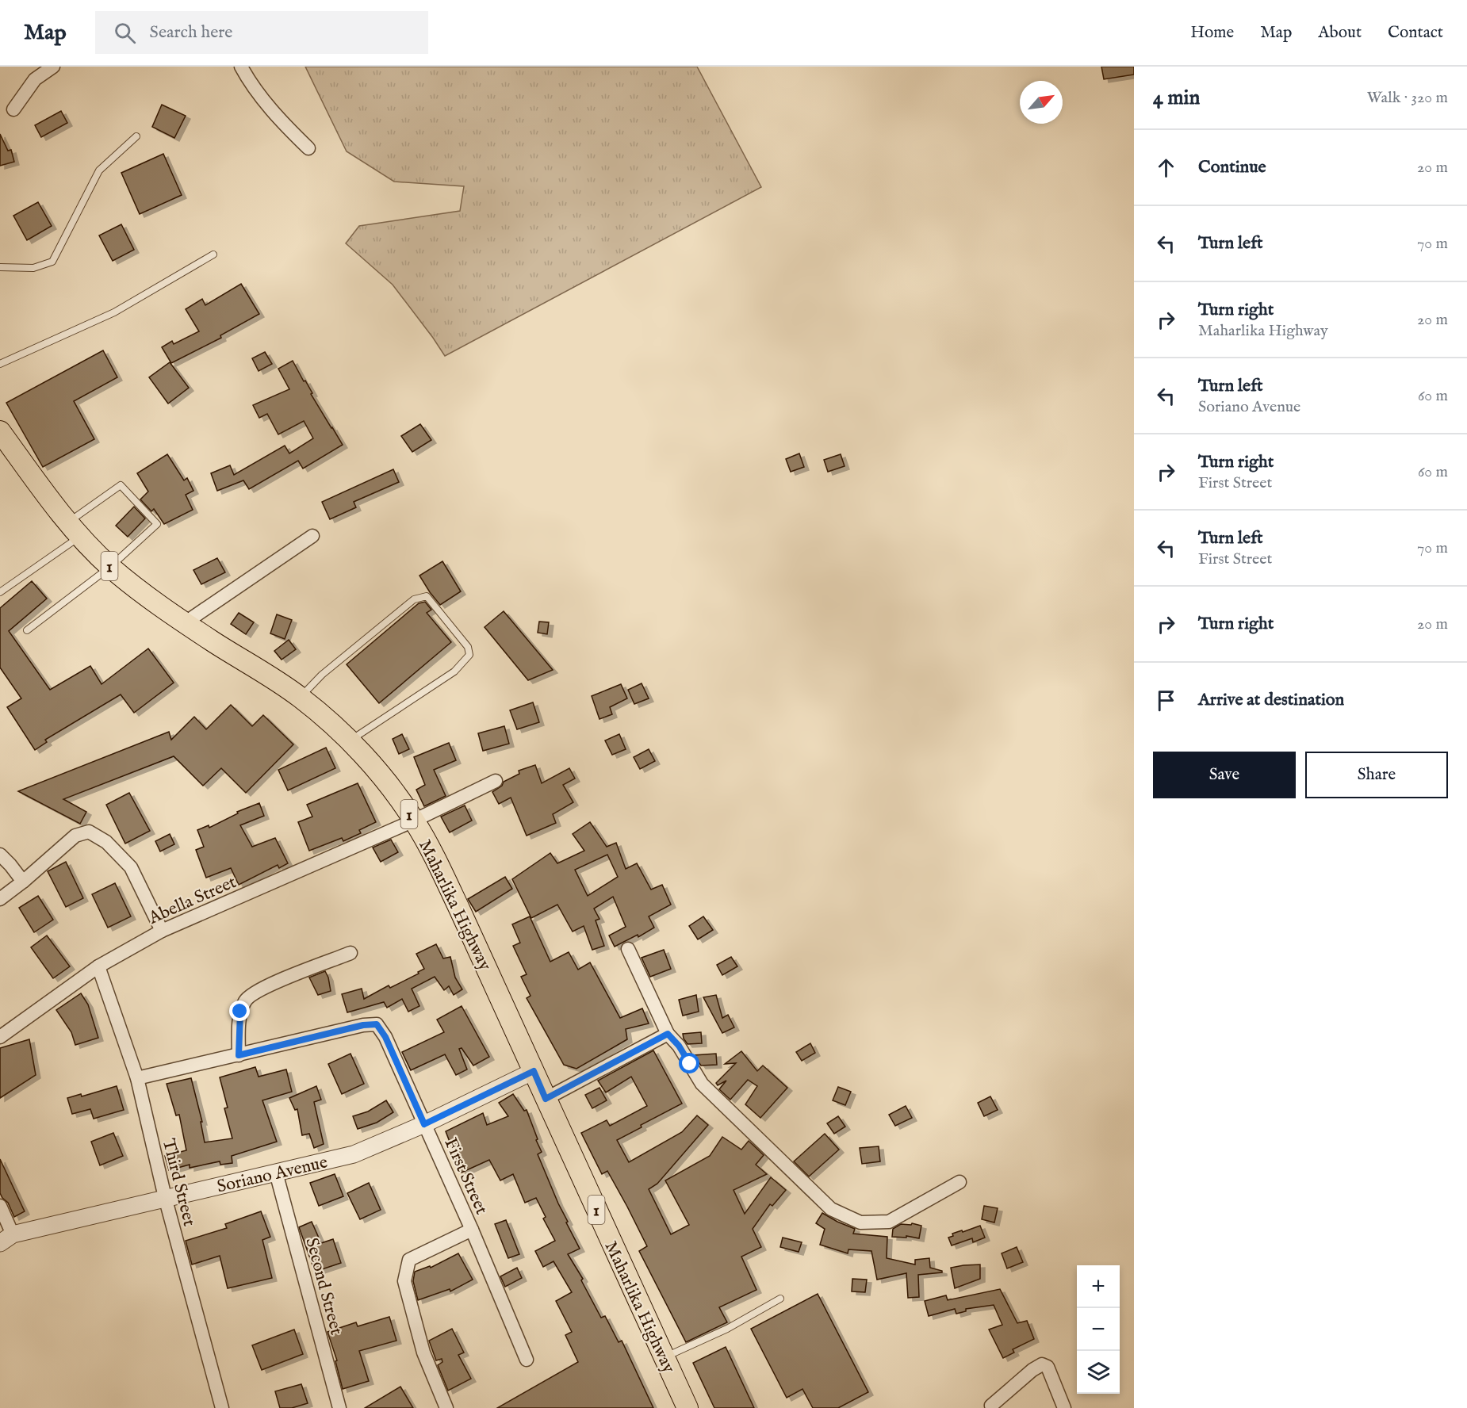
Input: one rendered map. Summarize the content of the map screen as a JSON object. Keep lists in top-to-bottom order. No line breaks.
{"streets":{"main road":["1","Maharlika Highway"],"street":["Abella Street","Soriano Avenue","First Street","Third Street","Second Street"]},"crossings":[["Abella Street","Maharlika Highway"],["Abella Street","Third Street"],["Maharlika Highway","Soriano Avenue"],["Soriano Avenue","First Street"],["Soriano Avenue","Third Street"],["Soriano Avenue","Second Street"],["First Street","Third Street"]],"north":"top right","page":{"header":"Map","search":"Search here","nav":["Home","Map","About","Contact"],"heading":["4 min","Walk · 320 m"],"list":[["Continue","20 m"],["Turn left","70 m"],["Turn right","Maharlika Highway","20 m"],["Turn left","Soriano Avenue","60 m"],["Turn right","First Street","60 m"],["Turn left","First Street","70 m"],["Turn right","20 m"],"Arrive at destination"],"buttons":["Save","Share"],"map_buttons":["+","−"]}}
